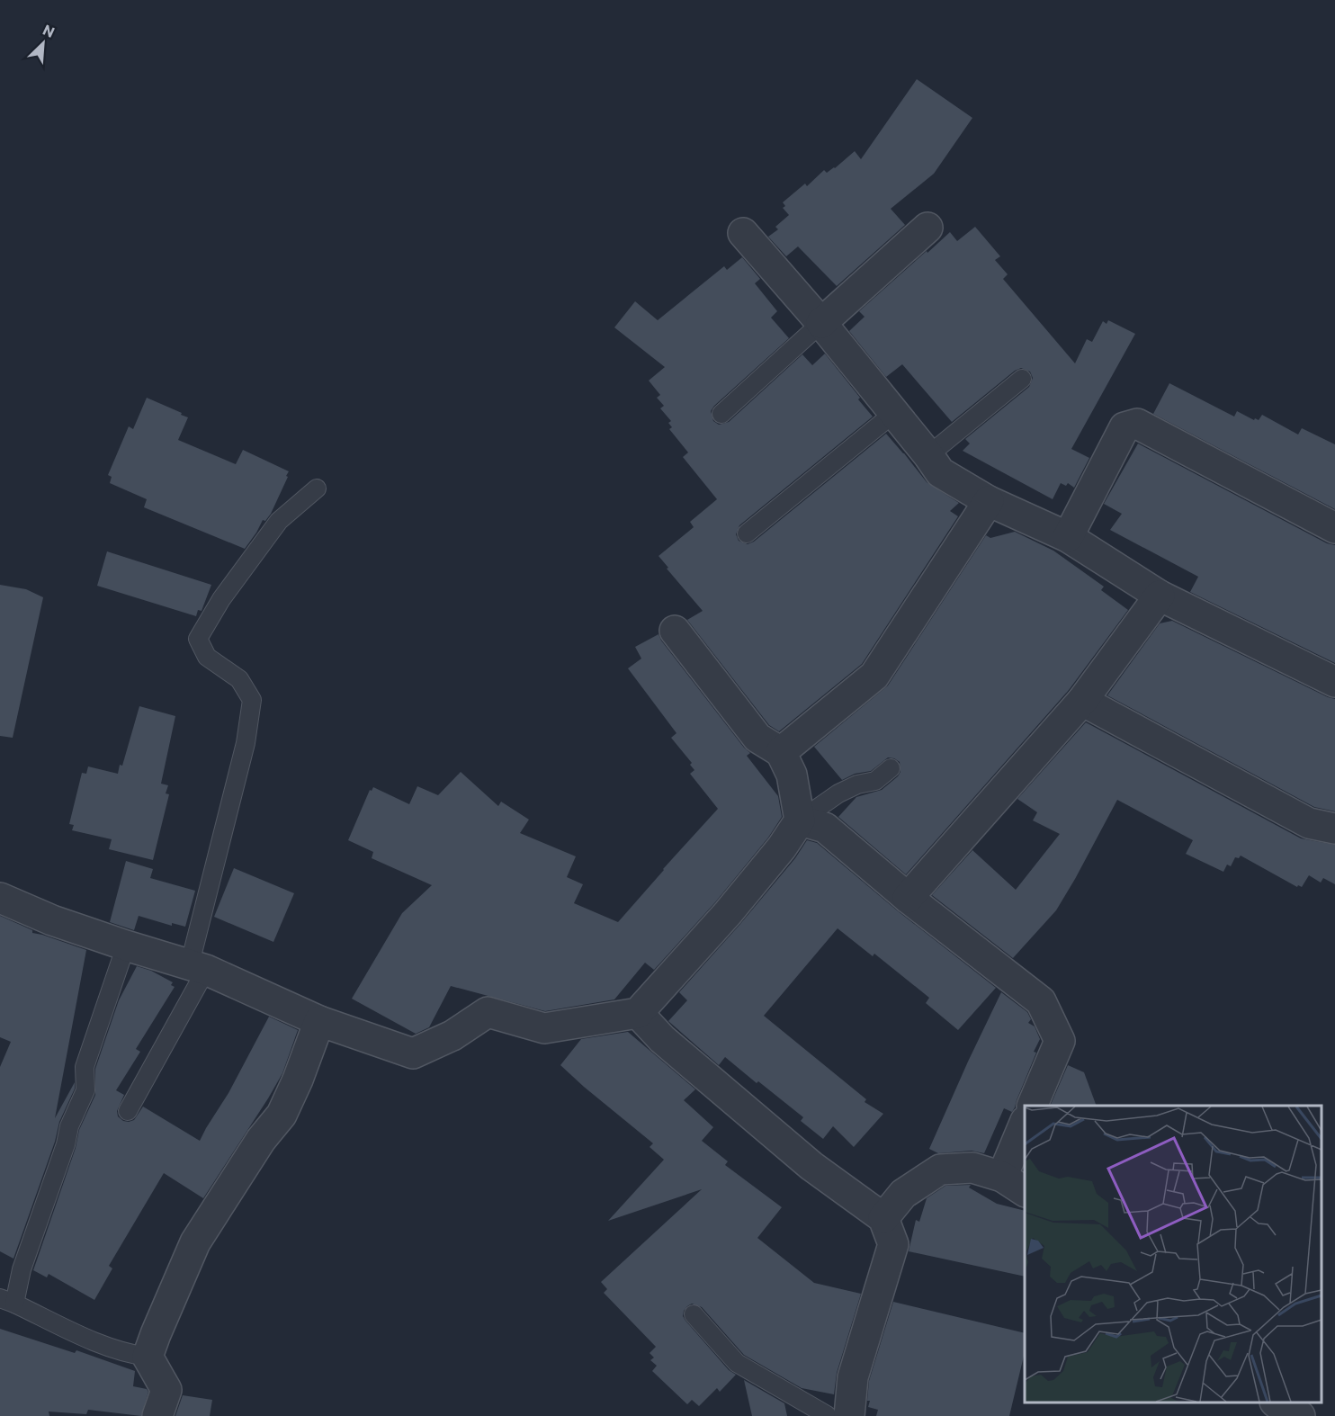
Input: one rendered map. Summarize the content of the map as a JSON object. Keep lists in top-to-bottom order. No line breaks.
{"north":"top right"}
